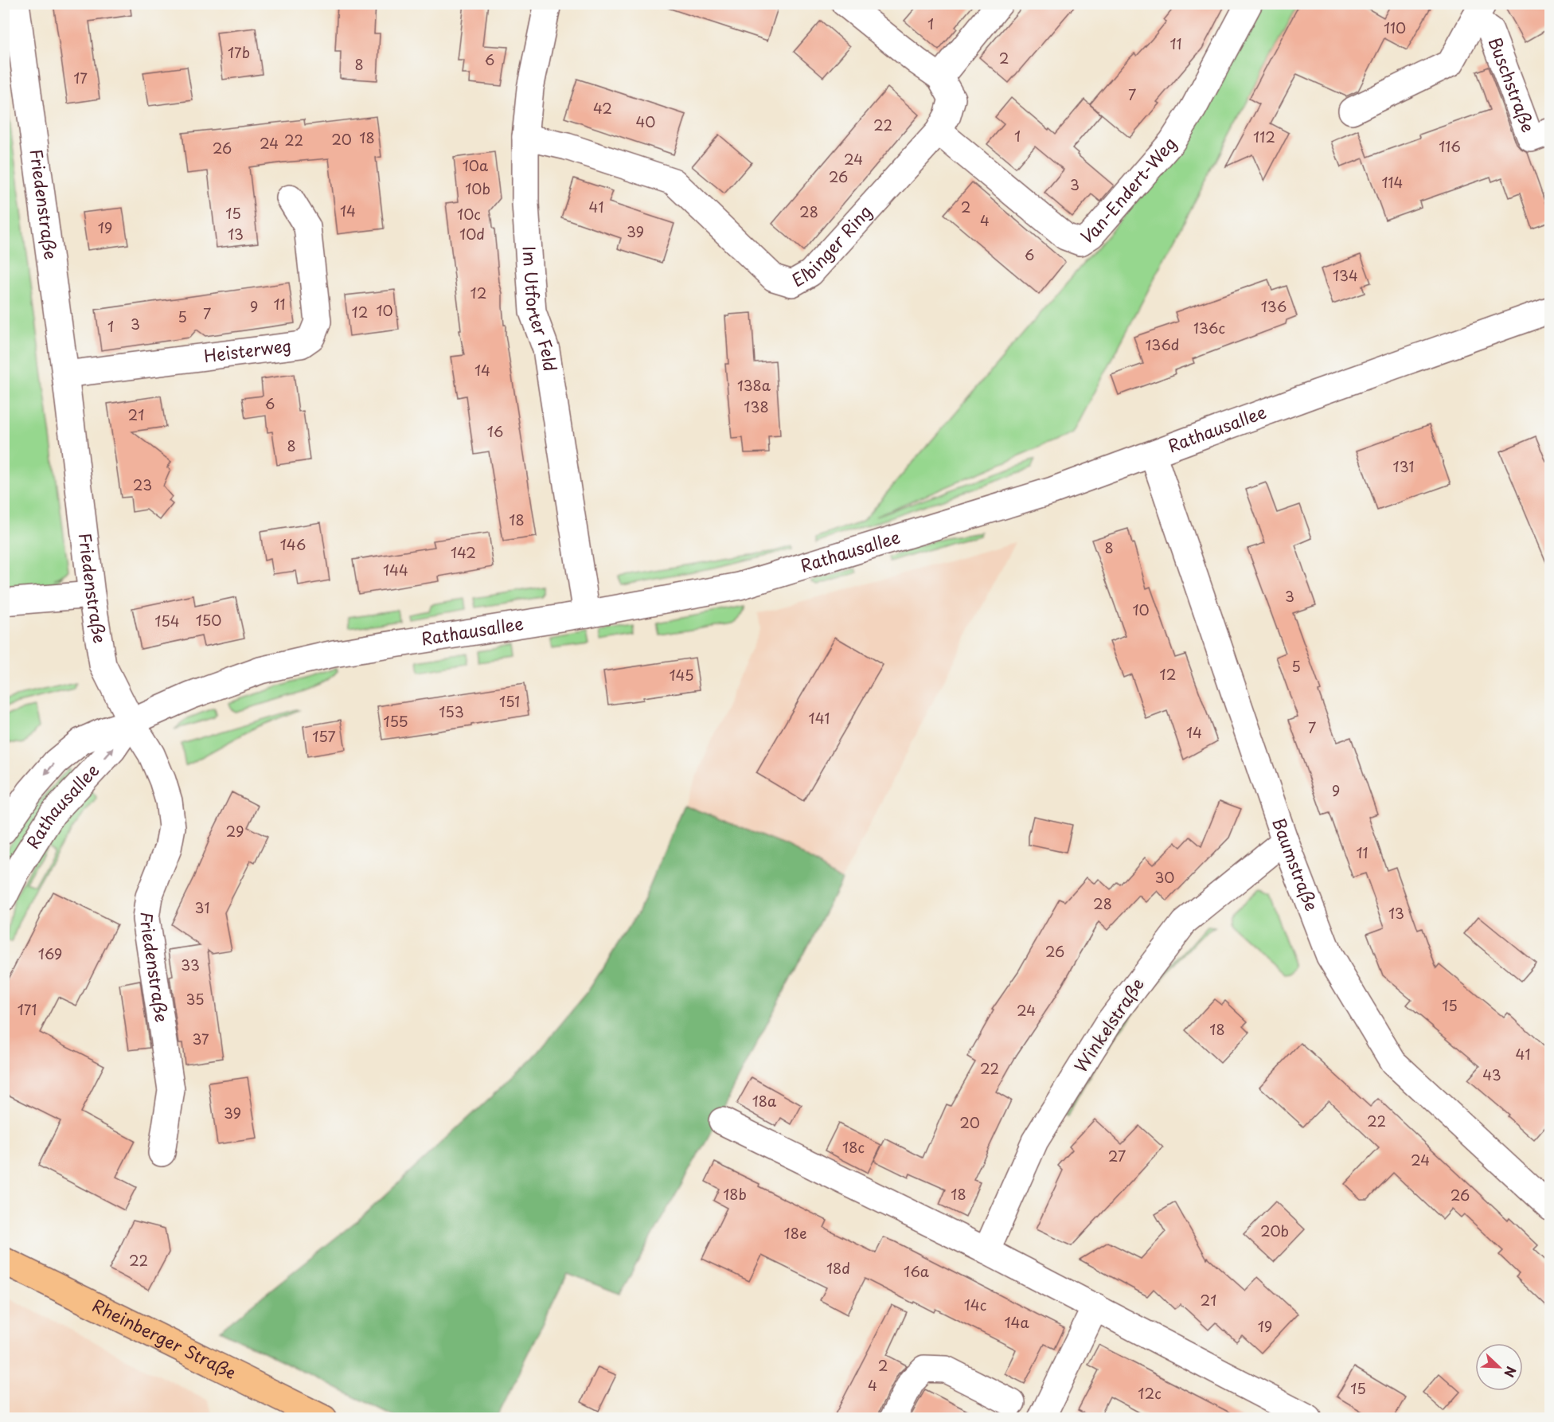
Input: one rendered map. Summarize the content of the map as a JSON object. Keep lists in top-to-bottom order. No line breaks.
{"streets":{"main road":["Rheinberger Straße"],"street":["Buschstraße","Van-Endert-Weg","Friedenstraße","Elbinger Ring","Im Utforter Feld","Heisterweg","Rathausallee","Baumstraße","Winkelstraße"]},"crossings":[["Van-Endert-Weg","Elbinger Ring"],["Friedenstraße","Heisterweg"],["Friedenstraße","Rathausallee"],["Elbinger Ring","Im Utforter Feld"],["Im Utforter Feld","Rathausallee"],["Rathausallee","Baumstraße"],["Baumstraße","Winkelstraße"]],"house_numbers":["1","110","11","17b","2","6","8","17","7","42","40","22","1","112","18","20","22","24","116","26","24","10a","26","114","3","10b","41","2","14","28","15","10c","4","19","39","13","10d","6","134","12","11","9","136","10","12","7","5","3","1","136c","136d","14","138a","6","138","21","16","8","131","23","18","146","8","142","144","3","10","150","154","5","12","145","151","153","141","155","7","14","157","9","29","11","30","28","31","13","26","169","33","35","15","171","24","18","37","41","22","43","18a","39","22","20","18c","27","24","18b","18","26","20b","18e","22","18d","16a","21","14c","14a","19","2","4","15","12c"],"north":"bottom right"}
